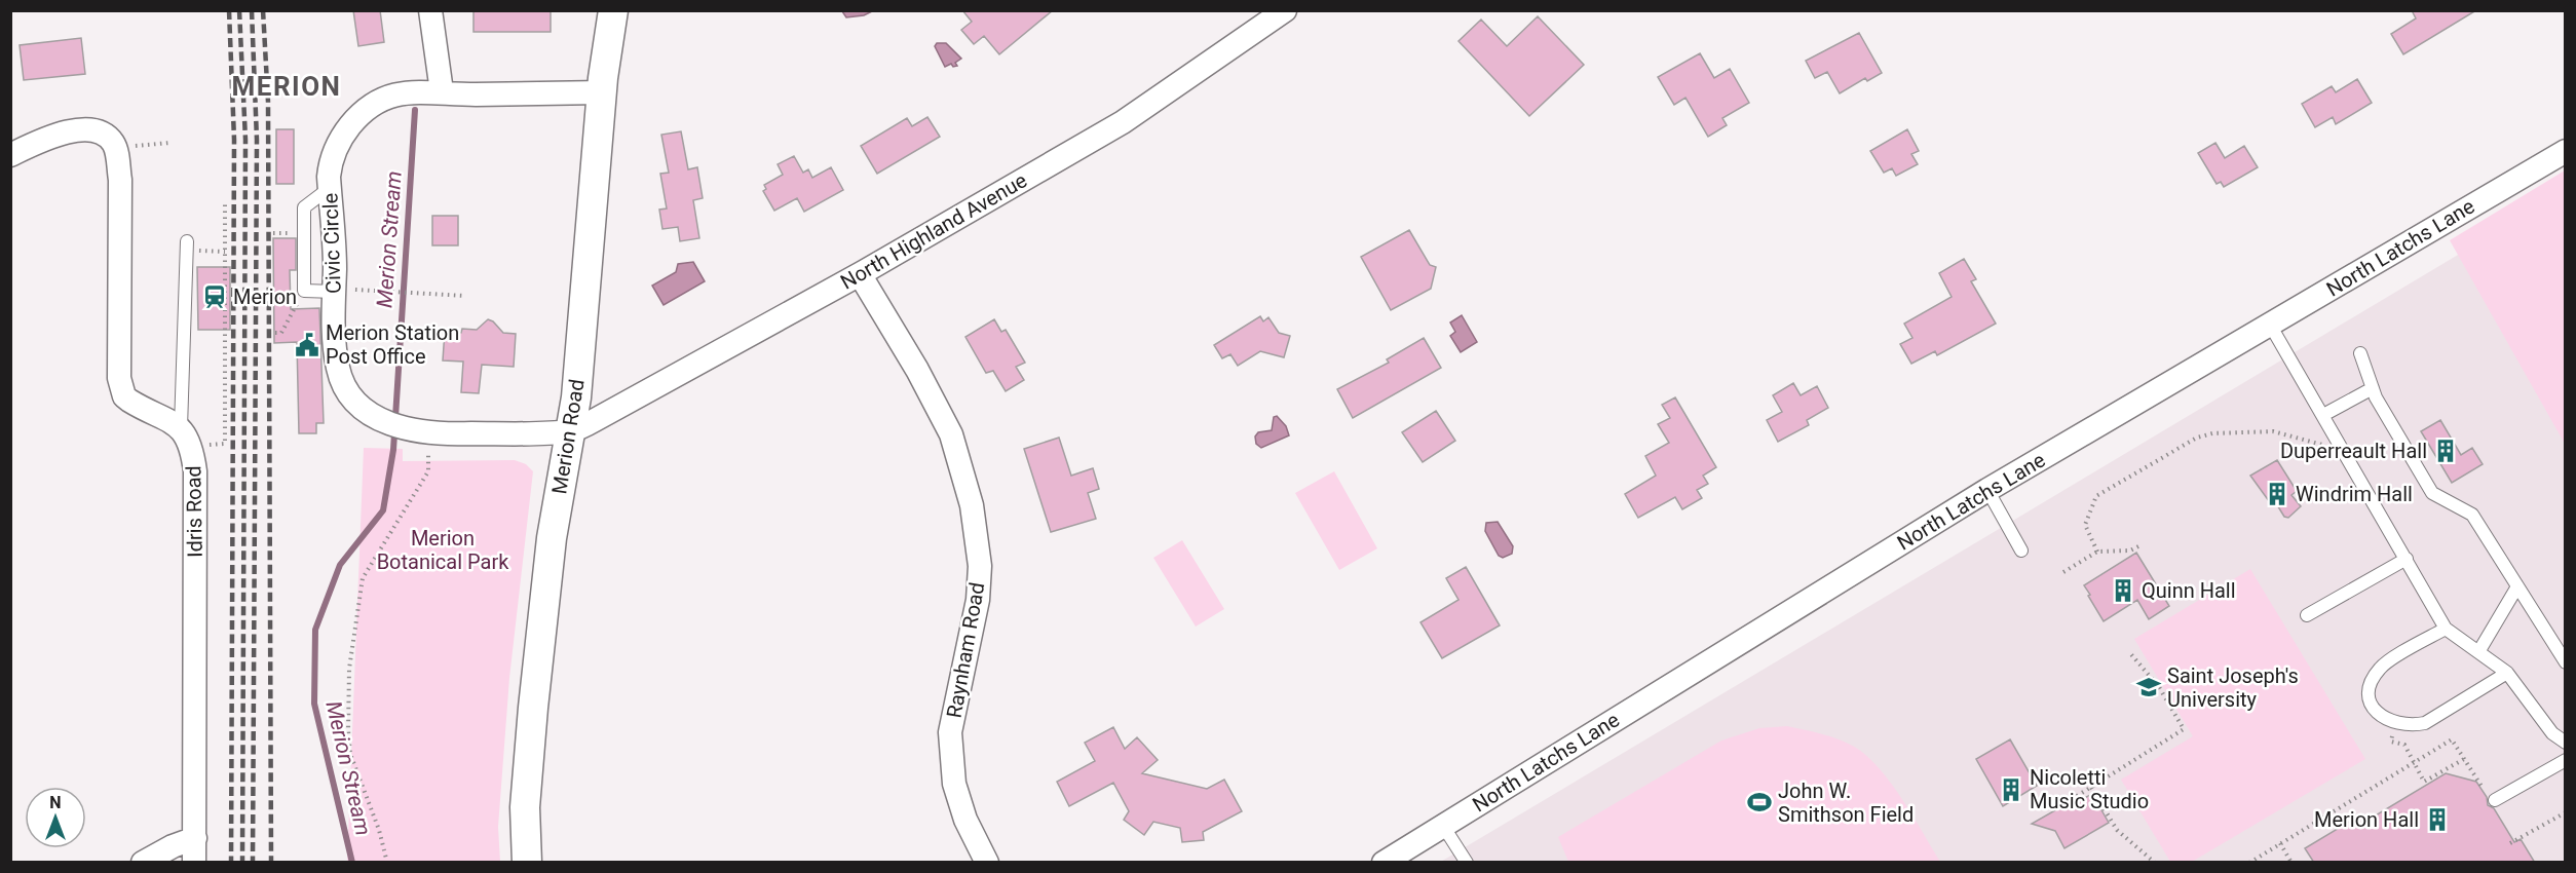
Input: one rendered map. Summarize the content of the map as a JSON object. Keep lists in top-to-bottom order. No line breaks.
{"streets":{"street":["North Highland Avenue","Civic Circle","North Latchs Lane","Merion Road","Idris Road","Raynham Road"]},"crossings":[["North Highland Avenue","Civic Circle"],["North Highland Avenue","Merion Road"],["North Highland Avenue","Raynham Road"],["Civic Circle","Merion Road"]],"districts":["MERION"],"water":["Merion Stream"],"parks":["Merion Botanical Park"],"places":{"station":["Merion"],"public building":["Merion Station Post Office"],"building":["Duperreault Hall","Windrim Hall","Quinn Hall","Nicoletti Music Studio","Merion Hall"],"school or university":["Saint Joseph's University"],"sports":["John W. Smithson Field"]},"north":"top"}
